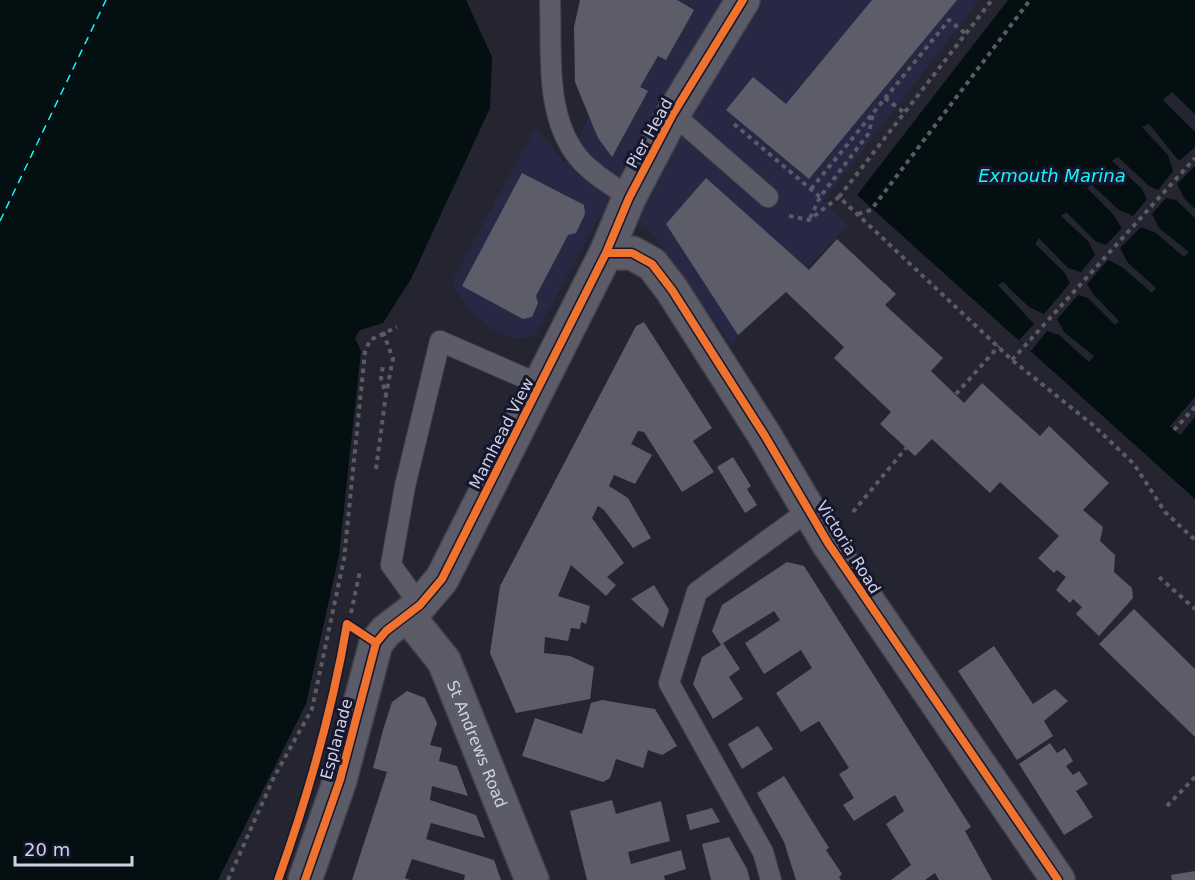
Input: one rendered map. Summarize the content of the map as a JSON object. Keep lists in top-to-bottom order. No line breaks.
{"streets":{"street":["Pier Head","Mamhead View","Victoria Road","Esplanade","St Andrews Road"]},"crossings":[["Pier Head","Mamhead View"],["Pier Head","Victoria Road"],["Mamhead View","Victoria Road"],["Mamhead View","Esplanade"],["Mamhead View","St Andrews Road"],["Esplanade","St Andrews Road"]],"water":["Exmouth Marina"],"scale_bar":"20 m"}
